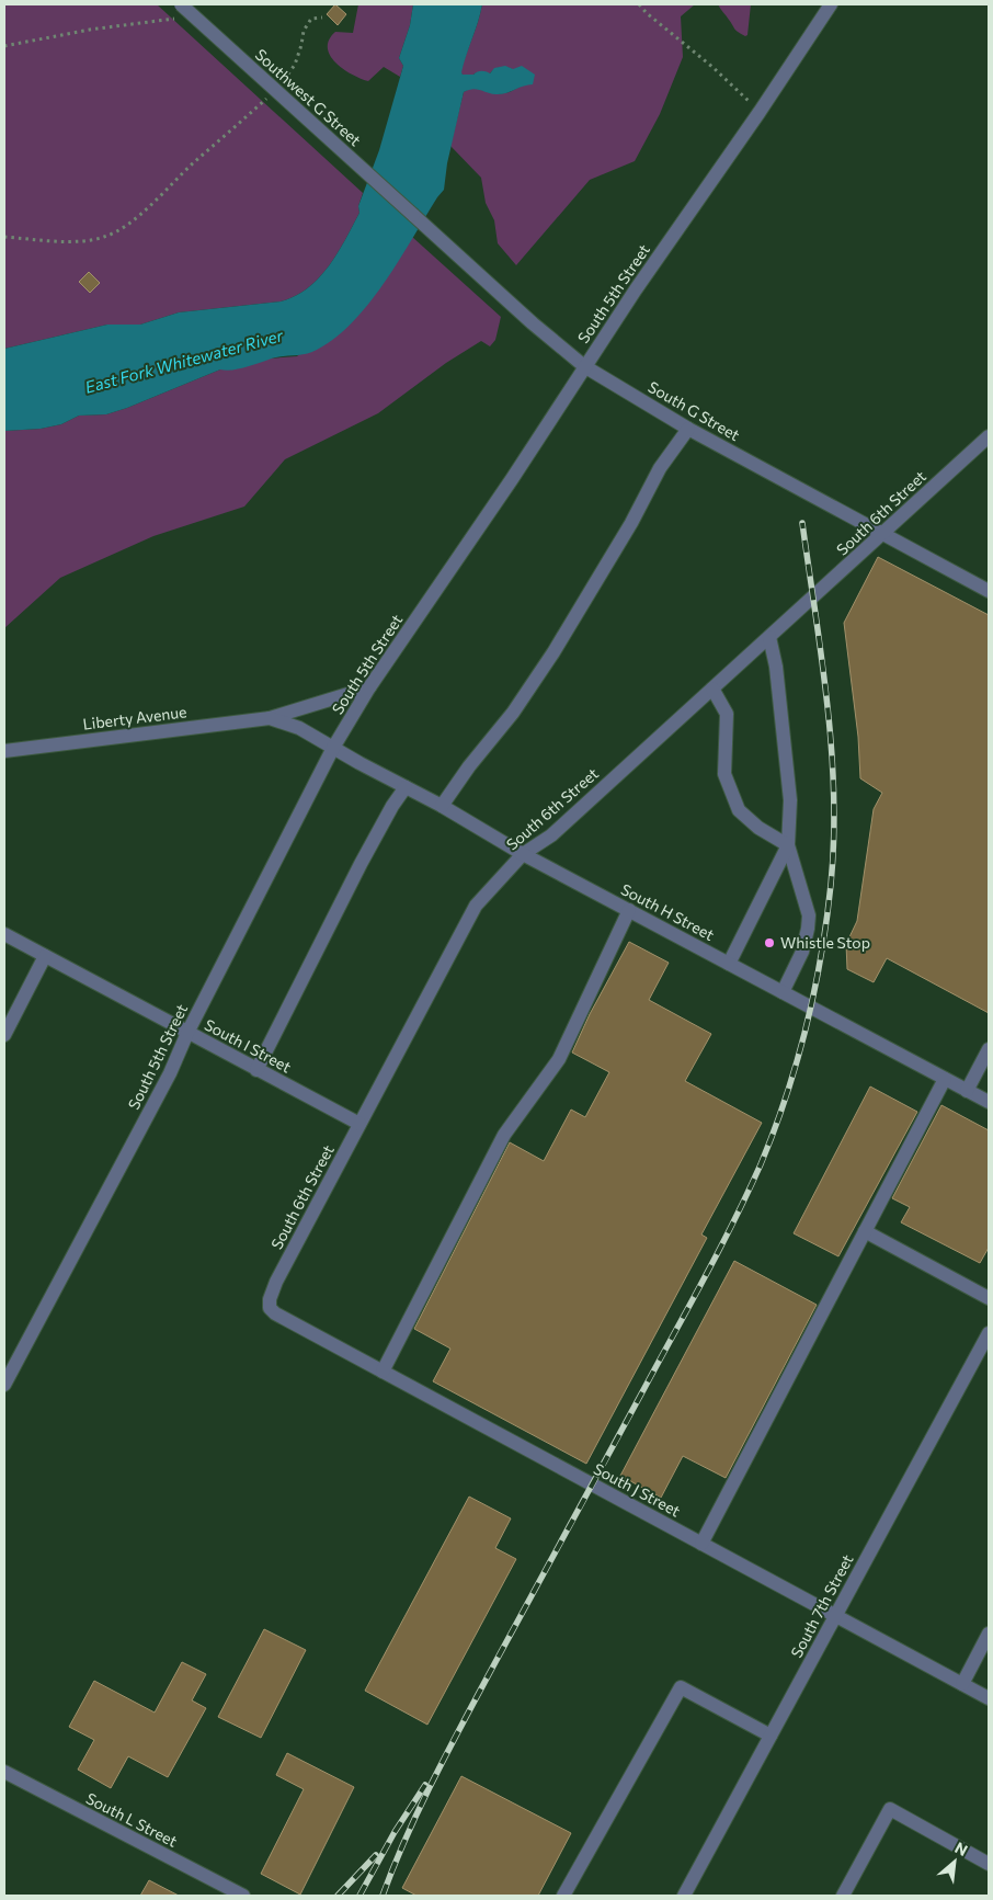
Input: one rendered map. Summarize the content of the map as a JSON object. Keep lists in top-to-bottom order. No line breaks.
{"streets":{"street":["Southwest G Street","South 5th Street","South G Street","South 6th Street","Liberty Avenue","South H Street","South I Street","South J Street","South 7th Street","South L Street"]},"crossings":[["Southwest G Street","South G Street"],["South 5th Street","South G Street"],["South 5th Street","Liberty Avenue"],["South 5th Street","South H Street"],["South 5th Street","South I Street"],["South G Street","South 6th Street"],["South 6th Street","South H Street"],["South 6th Street","South I Street"],["South 6th Street","South J Street"],["Liberty Avenue","South H Street"],["South J Street","South 7th Street"]],"water":["East Fork Whitewater River"],"places":["Whistle Stop"],"north":"top right"}
